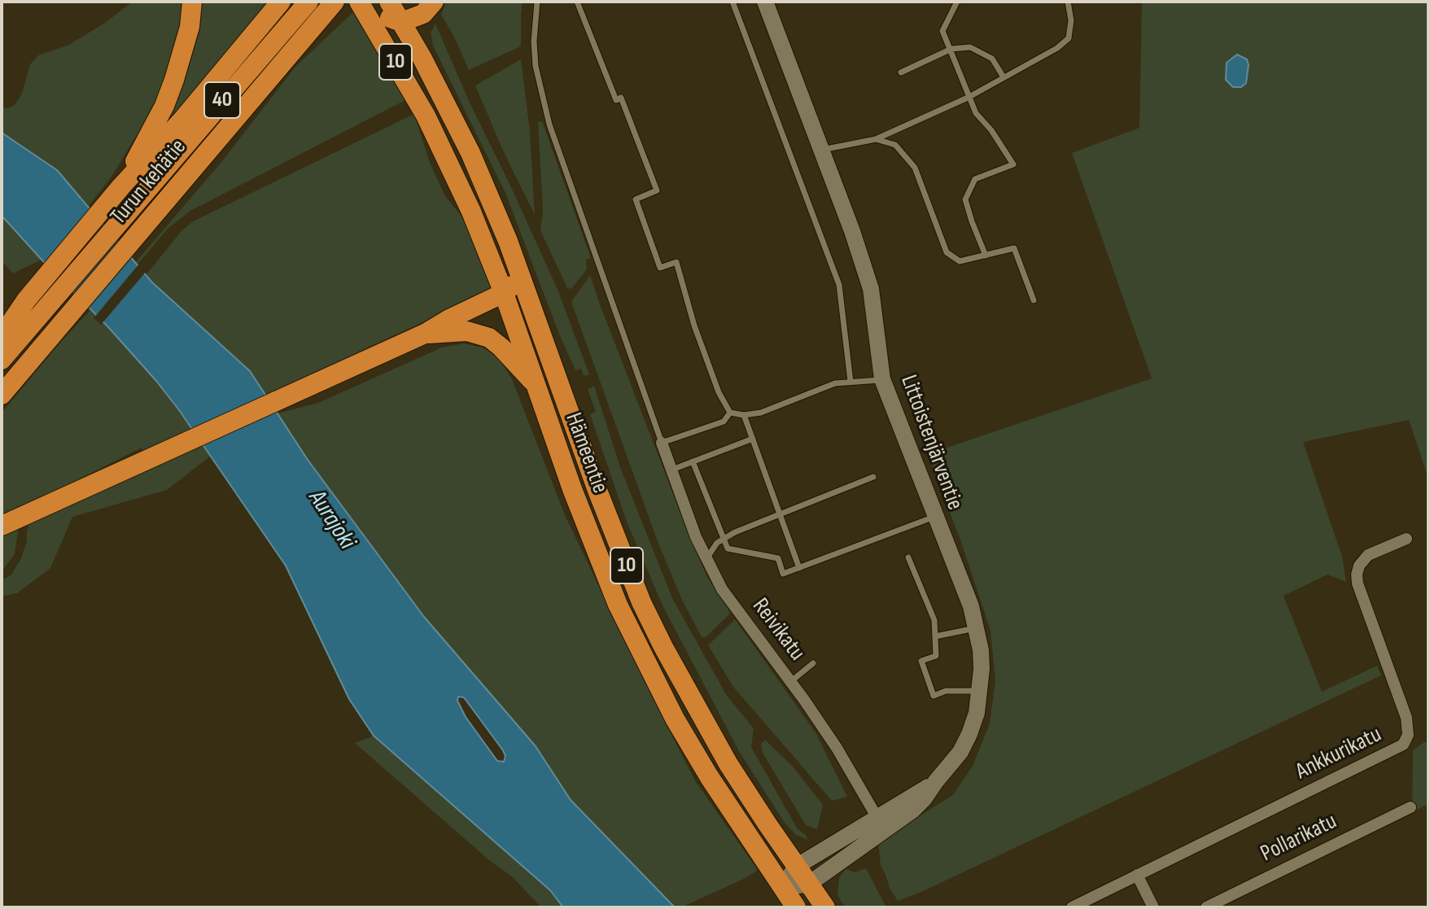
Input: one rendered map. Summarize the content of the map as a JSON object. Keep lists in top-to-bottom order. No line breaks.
{"streets":{"highway":["10","40","Turun kehätie","Hämeentie"],"street":["Littoistenjärventie","Reivikatu","Ankkurikatu","Pollarikatu"]},"crossings":[["Littoistenjärventie","Hämeentie"],["Littoistenjärventie","Reivikatu"]],"water":["Aurajoki"]}
